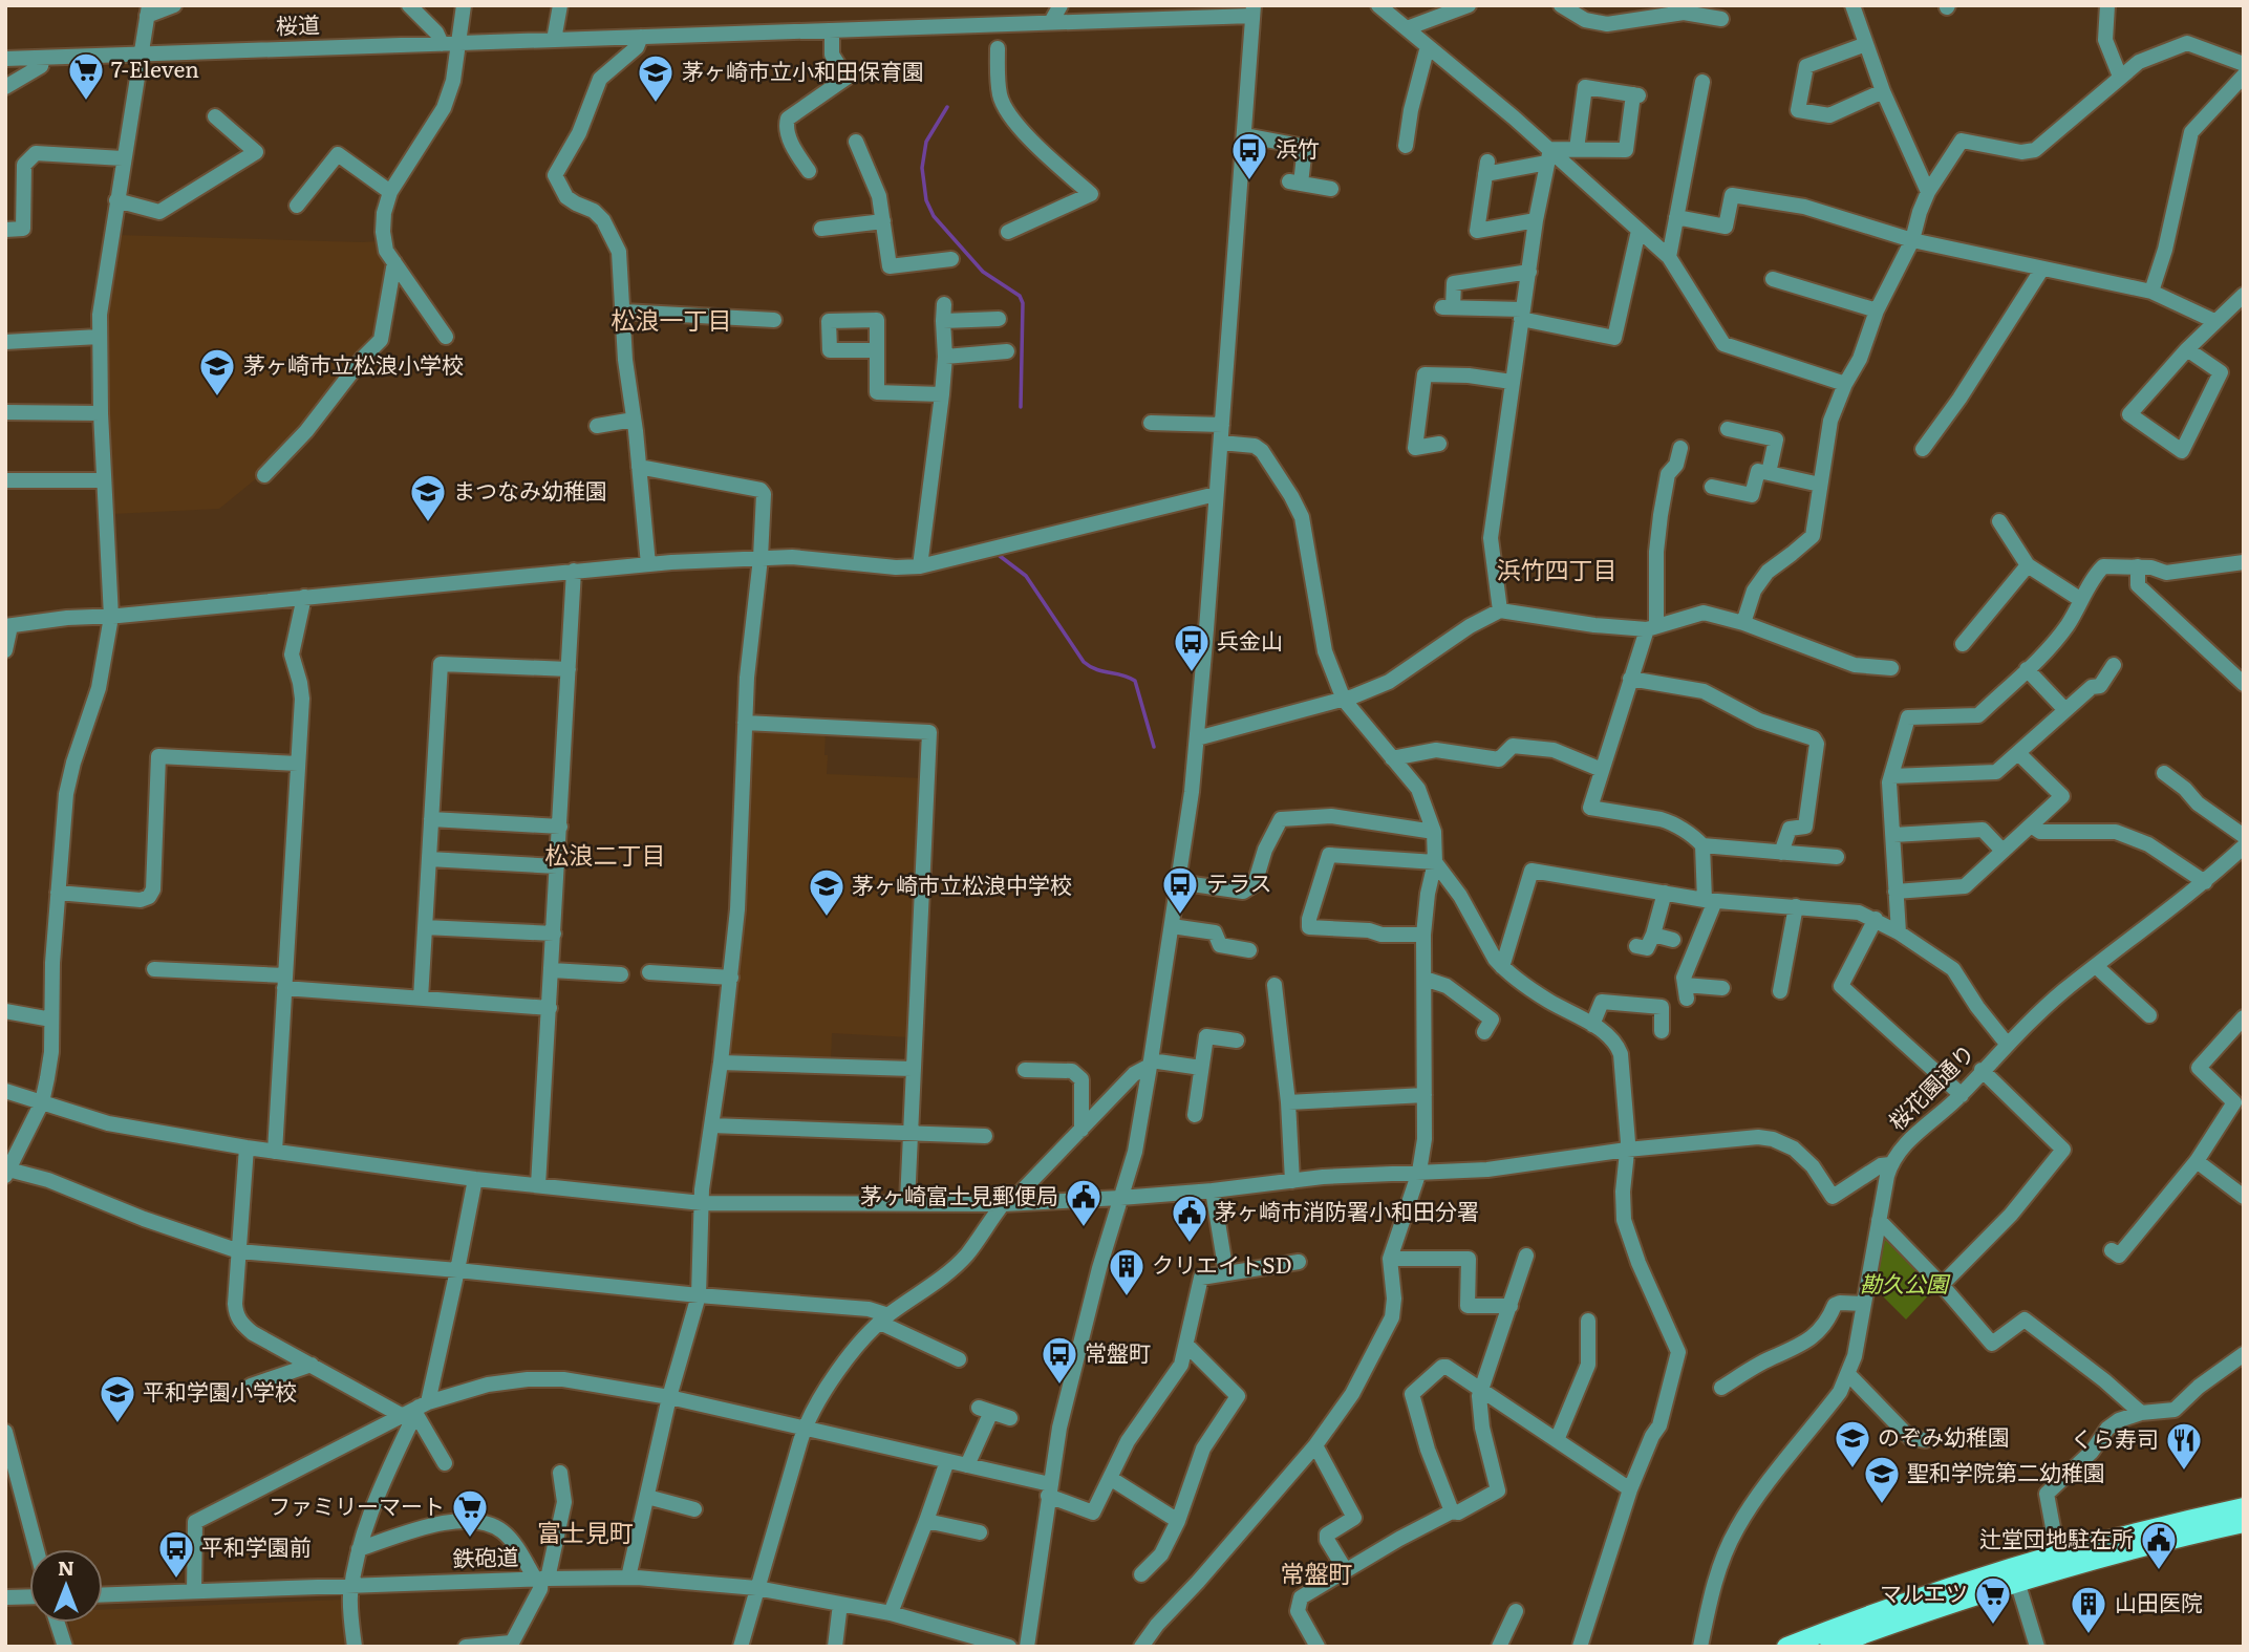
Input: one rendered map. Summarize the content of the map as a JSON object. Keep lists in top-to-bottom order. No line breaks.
{"streets":{"street":["桜道","桜花園通り","鉄砲道"]},"districts":["松浪一丁目","浜竹四丁目","松浪二丁目","富士見町","常盤町"],"parks":["勘久公園"],"places":{"supermarket":["7-Eleven","ファミリーマート","マルエツ"],"school or university":["茅ヶ崎市立小和田保育園","茅ヶ崎市立松浪小学校","まつなみ幼稚園","茅ヶ崎市立松浪中学校","平和学園小学校","のぞみ幼稚園","聖和学院第二幼稚園"],"bus stop":["浜竹","兵金山","テラス","常盤町","平和学園前"],"public building":["茅ヶ崎富士見郵便局","茅ヶ崎市消防署小和田分署","辻堂団地駐在所"],"building":["クリエイトSD","山田医院"],"restaurant":["くら寿司"]},"north":"top"}
